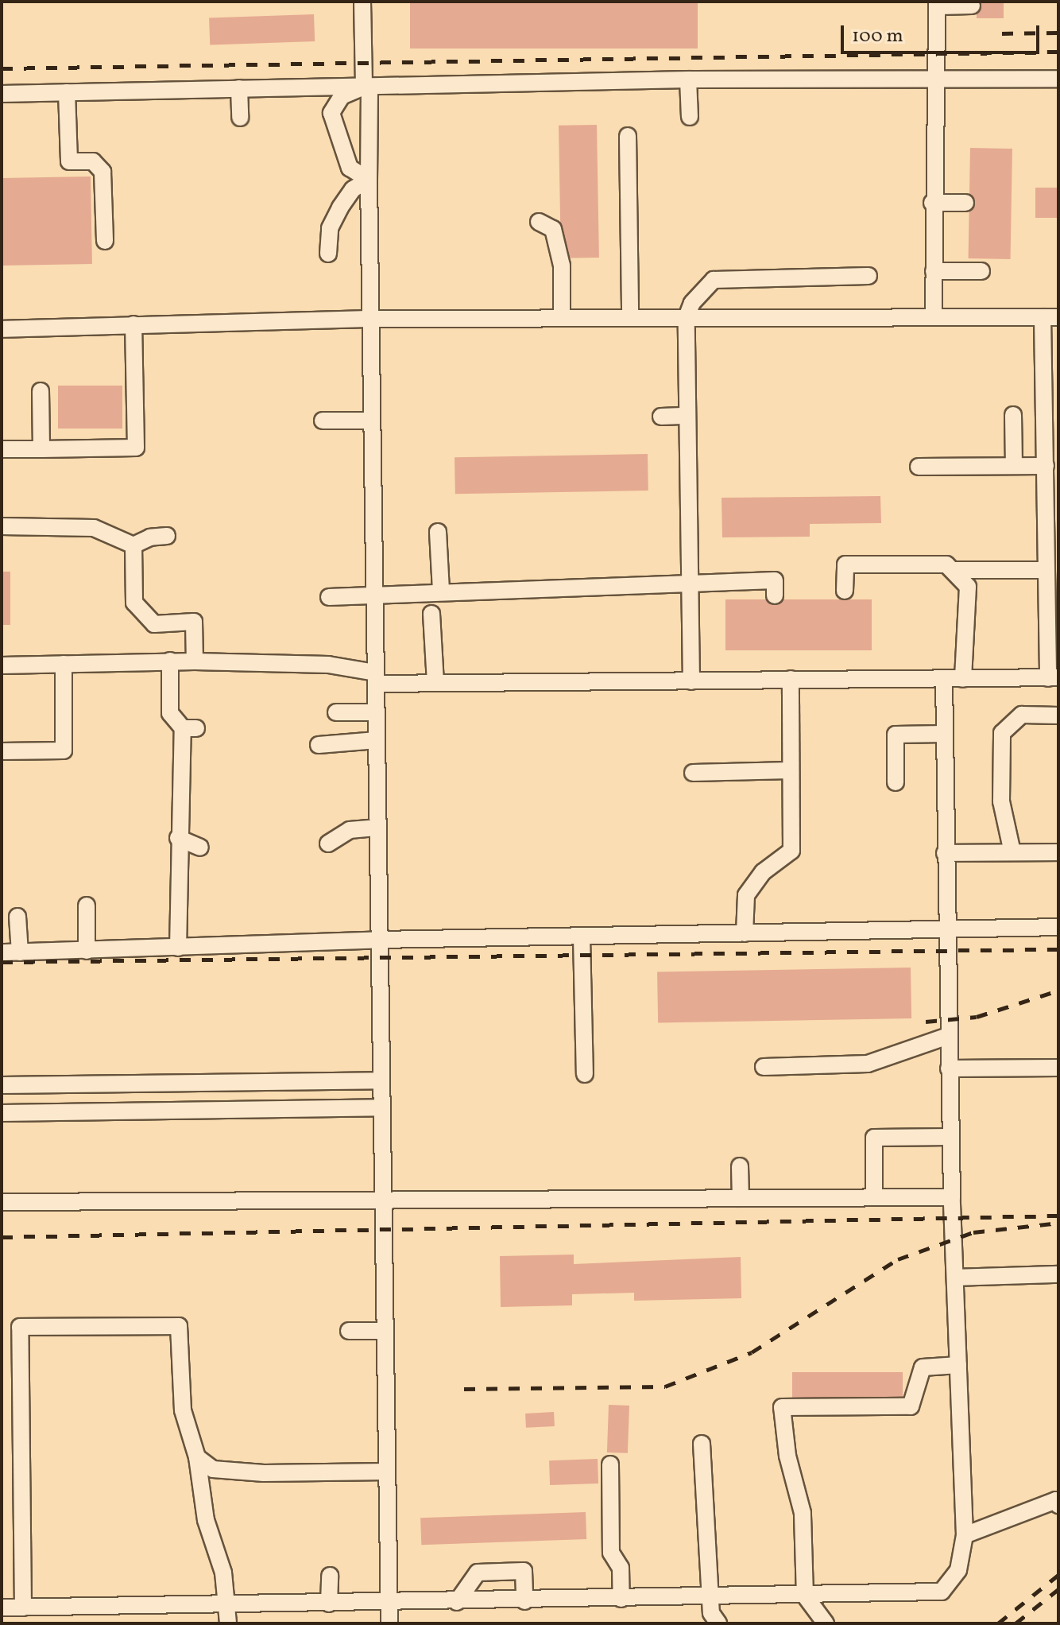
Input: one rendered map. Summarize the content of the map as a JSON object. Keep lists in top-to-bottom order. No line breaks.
{"scale_bar":"100 m"}
